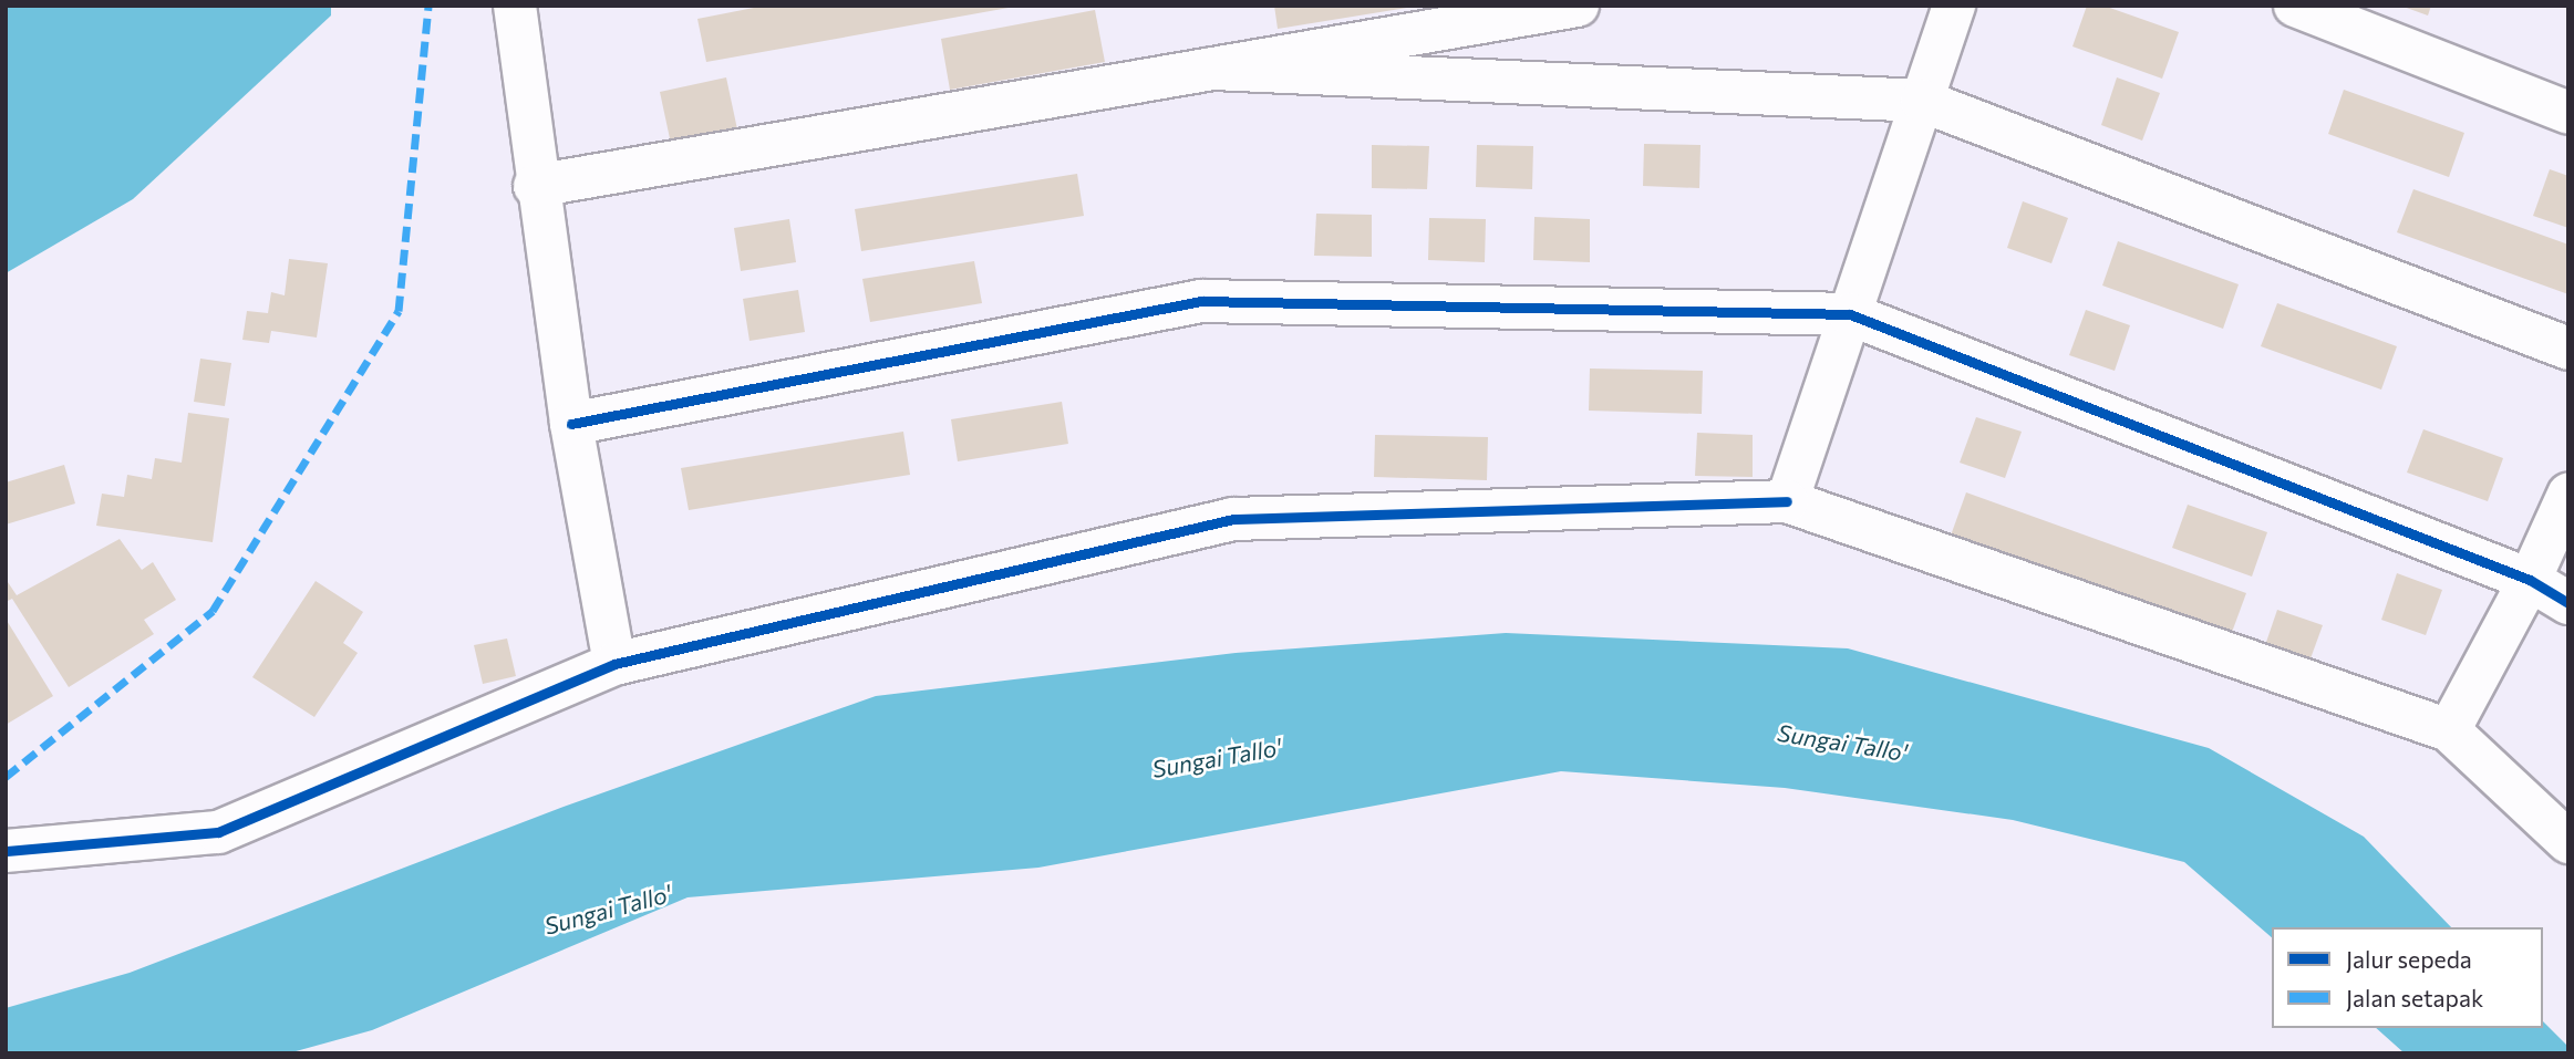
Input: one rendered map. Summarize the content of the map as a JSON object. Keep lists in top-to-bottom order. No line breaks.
{"water":["Sungai Tallo'"],"legend":["Jalur sepeda","Jalan setapak"]}
